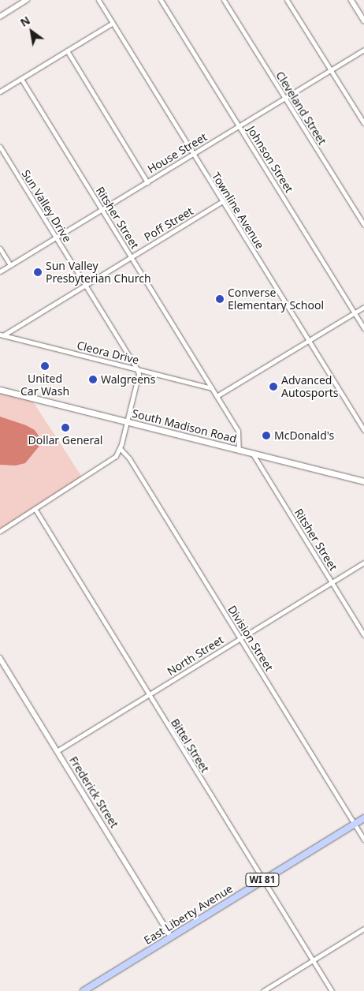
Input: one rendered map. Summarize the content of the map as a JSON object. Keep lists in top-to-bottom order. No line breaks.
{"streets":{"main road":["South Madison Road","WI 81","East Liberty Avenue"],"street":["Cleveland Street","House Street","Johnson Street","Sun Valley Drive","Townline Avenue","Ritsher Street","Poff Street","Cleora Drive","Division Street","North Street","Bittel Street","Frederick Street"]},"crossings":[["Cleveland Street","House Street"],["House Street","Johnson Street"],["House Street","Sun Valley Drive"],["House Street","Townline Avenue"],["House Street","Ritsher Street"],["Sun Valley Drive","Poff Street"],["Sun Valley Drive","Cleora Drive"],["Townline Avenue","Poff Street"],["Ritsher Street","Poff Street"],["Ritsher Street","Cleora Drive"],["Ritsher Street","South Madison Road"],["Ritsher Street","North Street"],["Poff Street","Cleora Drive"],["Division Street","North Street"],["Division Street","East Liberty Avenue"],["North Street","Bittel Street"],["North Street","Frederick Street"],["Bittel Street","East Liberty Avenue"],["Frederick Street","East Liberty Avenue"]],"places":["Sun Valley Presbyterian Church","Converse Elementary School","United Car Wash","Walgreens","Advanced Autosports","Dollar General","McDonald's"],"north":"top left"}
